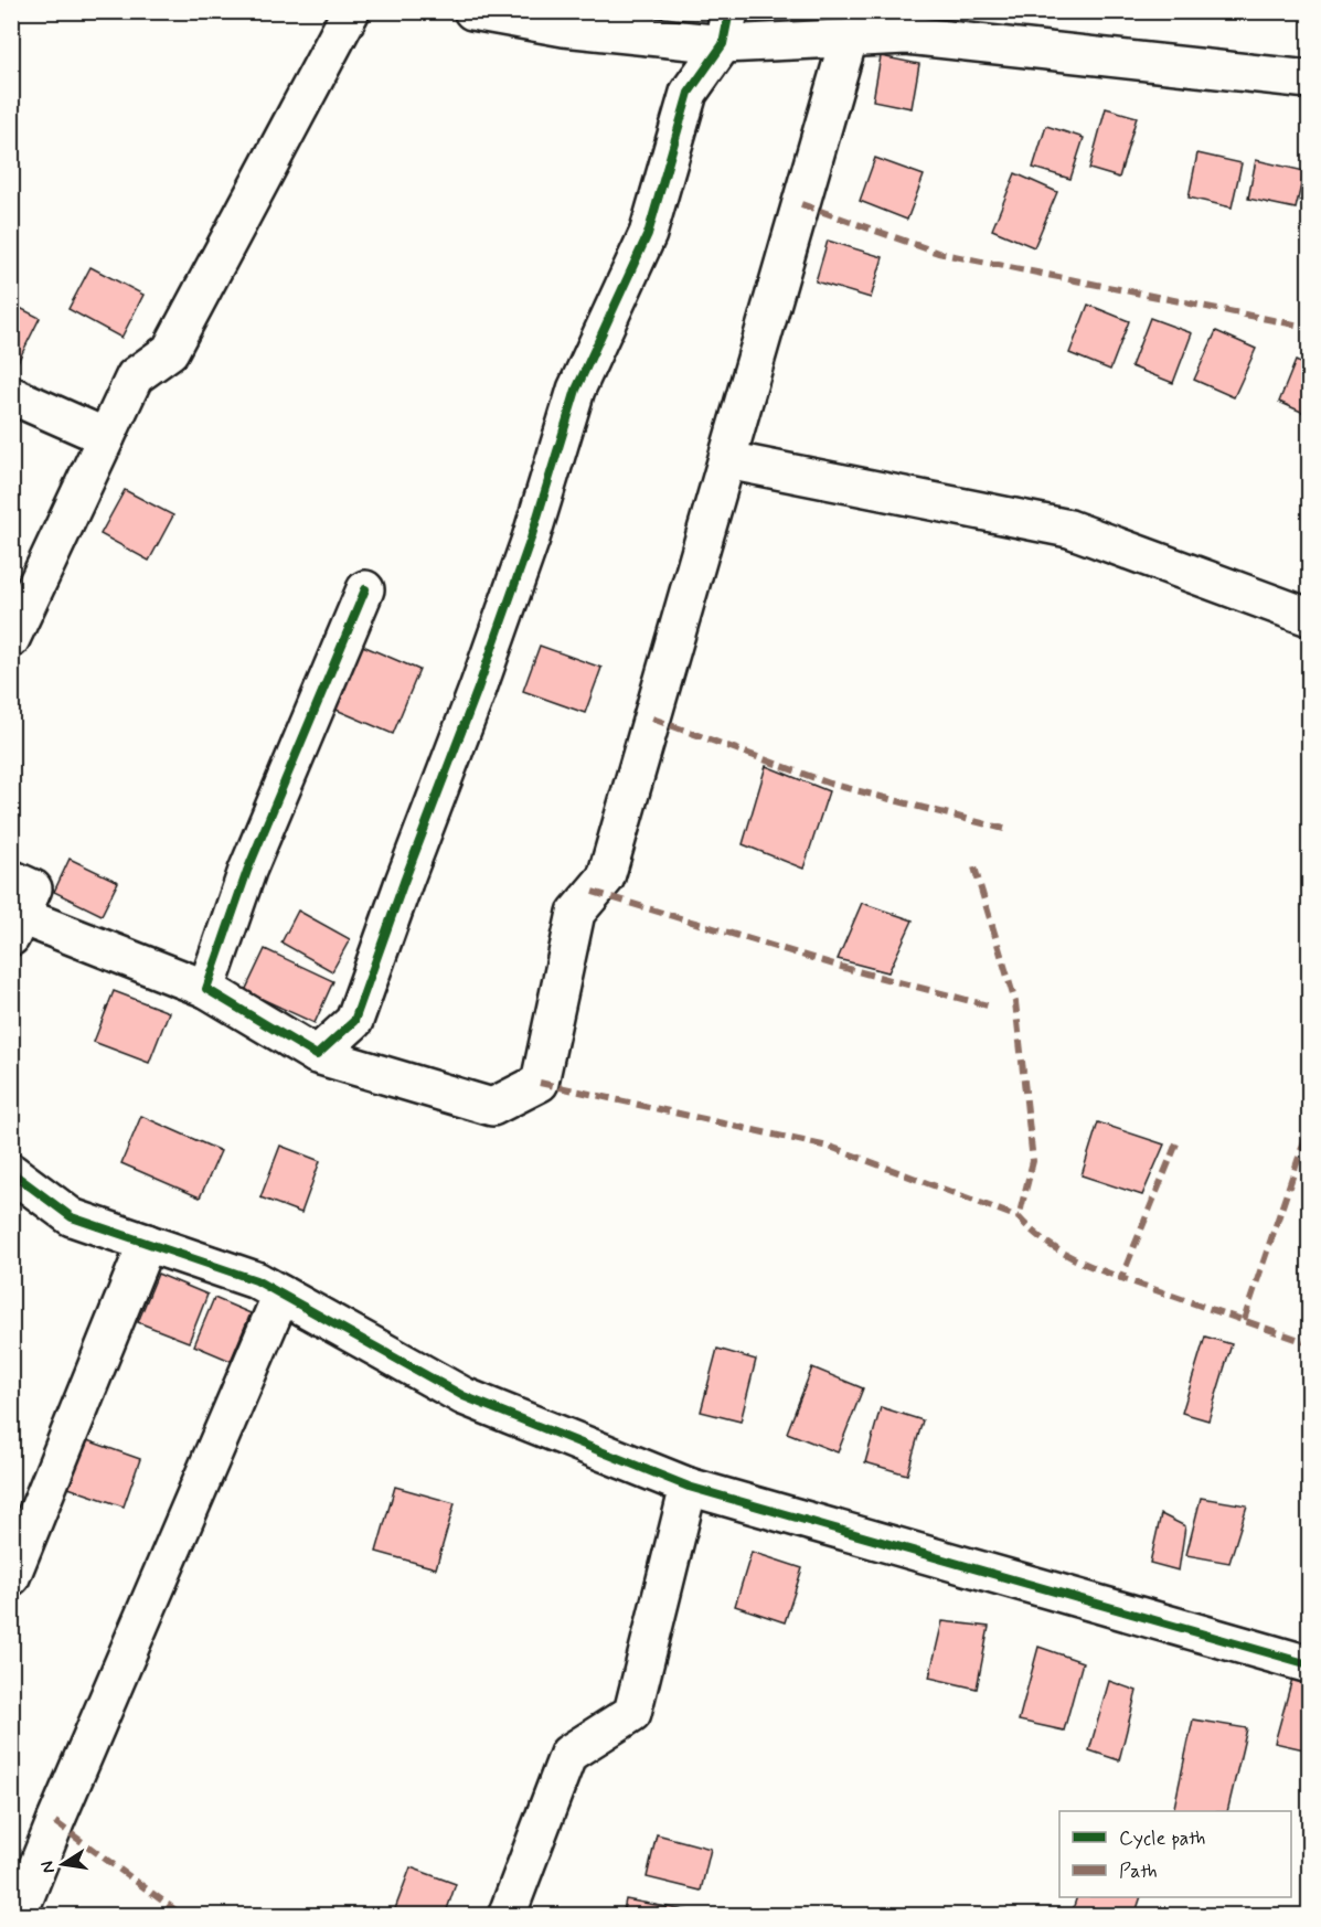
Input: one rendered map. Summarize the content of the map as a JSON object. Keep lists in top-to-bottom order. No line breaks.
{"legend":["Cycle path","Path"],"north":"left"}
